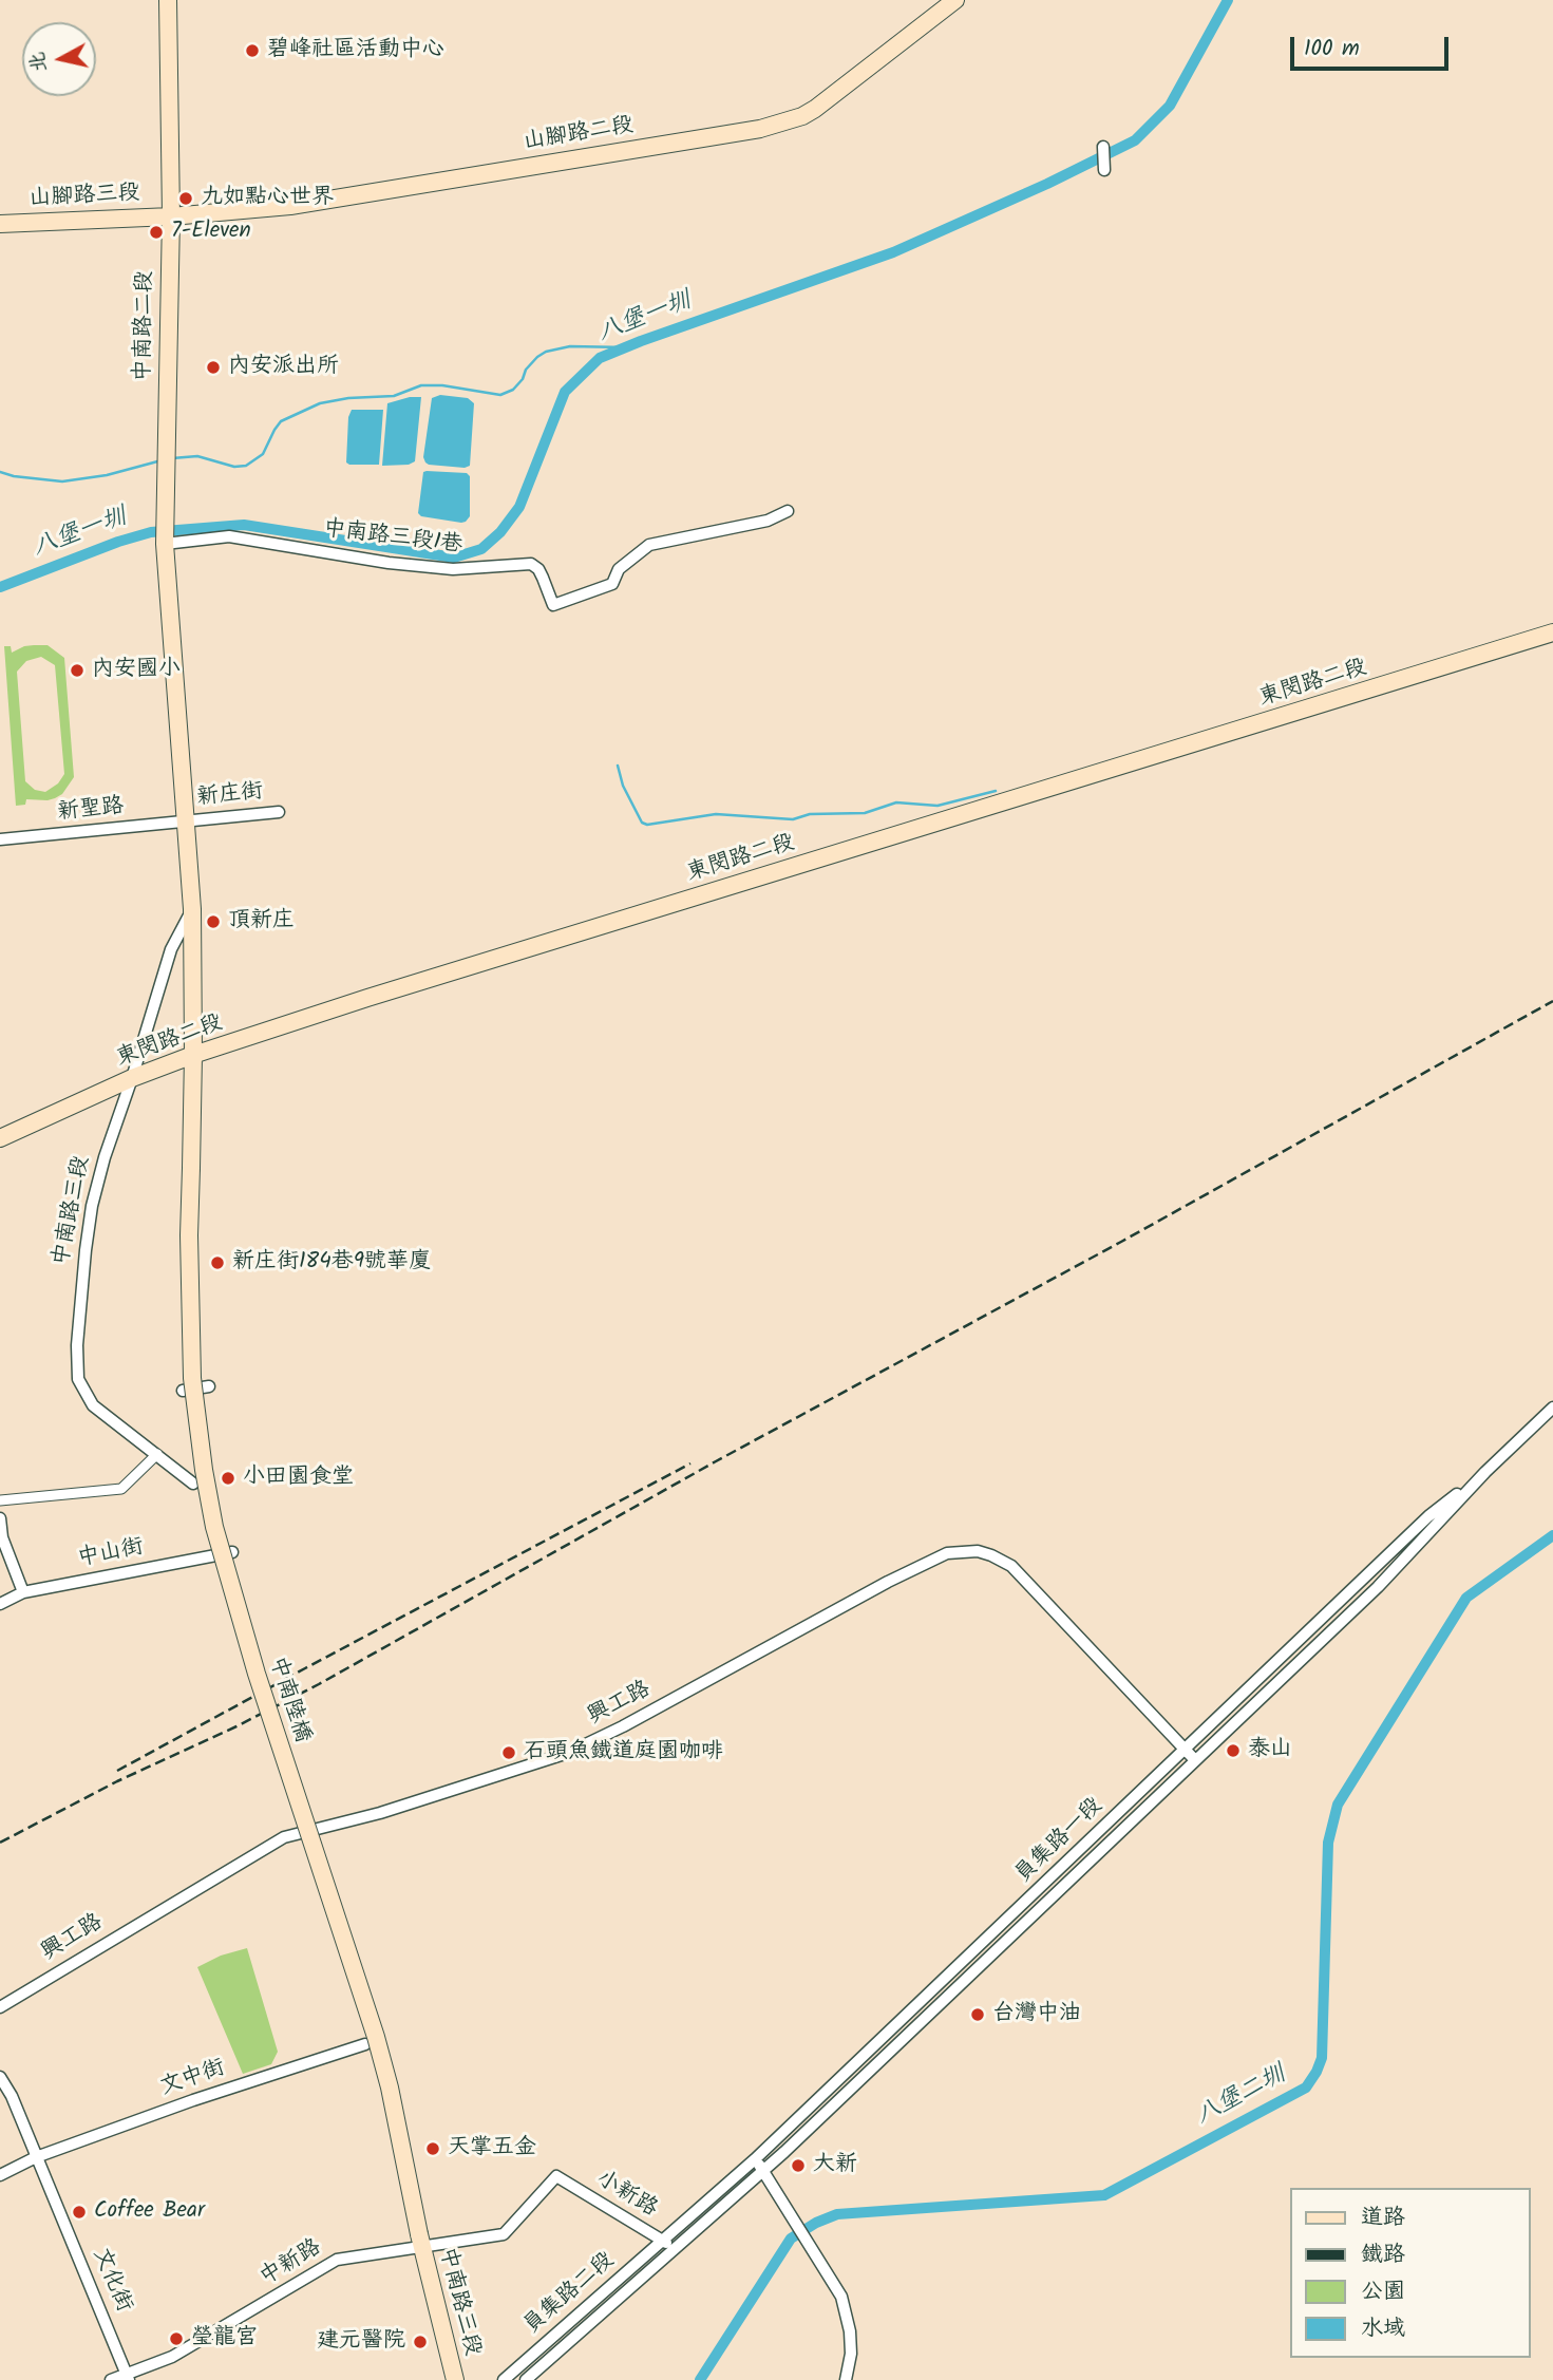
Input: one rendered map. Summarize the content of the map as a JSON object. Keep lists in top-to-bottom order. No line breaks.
{"streets":{"main road":["山腳路二段","山腳路三段","中南路二段","東閔路二段","中南路三段","中南陸橋"],"street":["中南路三段1巷","新庄街","新聖路","中山街","興工路","員集路一段","文中街","小新路","中新路","文化街","員集路二段"]},"crossings":[["山腳路二段","山腳路三段"],["山腳路二段","中南路二段"],["山腳路三段","中南路二段"],["中南路二段","中南路三段1巷"],["東閔路二段","中南路三段"],["東閔路二段","中南陸橋"],["新庄街","新聖路"],["中南路三段","中南陸橋"],["中南路三段","中新路"],["中南陸橋","中新路"],["興工路","員集路一段"],["員集路一段","小新路"],["員集路一段","員集路二段"],["文中街","文化街"],["小新路","中新路"],["小新路","員集路二段"],["中新路","文化街"]],"water":["八堡一圳","八堡二圳"],"places":["碧峰社區活動中心","九如點心世界","7-Eleven","內安派出所","內安國小","頂新庄","新庄街184巷9號華廈","小田園食堂","泰山","石頭魚鐵道庭園咖啡","台灣中油","天掌五金","大新","Coffee Bear","瑩龍宮","建元醫院"],"legend":["道路","鐵路","公園","水域"],"scale_bar":"100 m","north":"left"}
